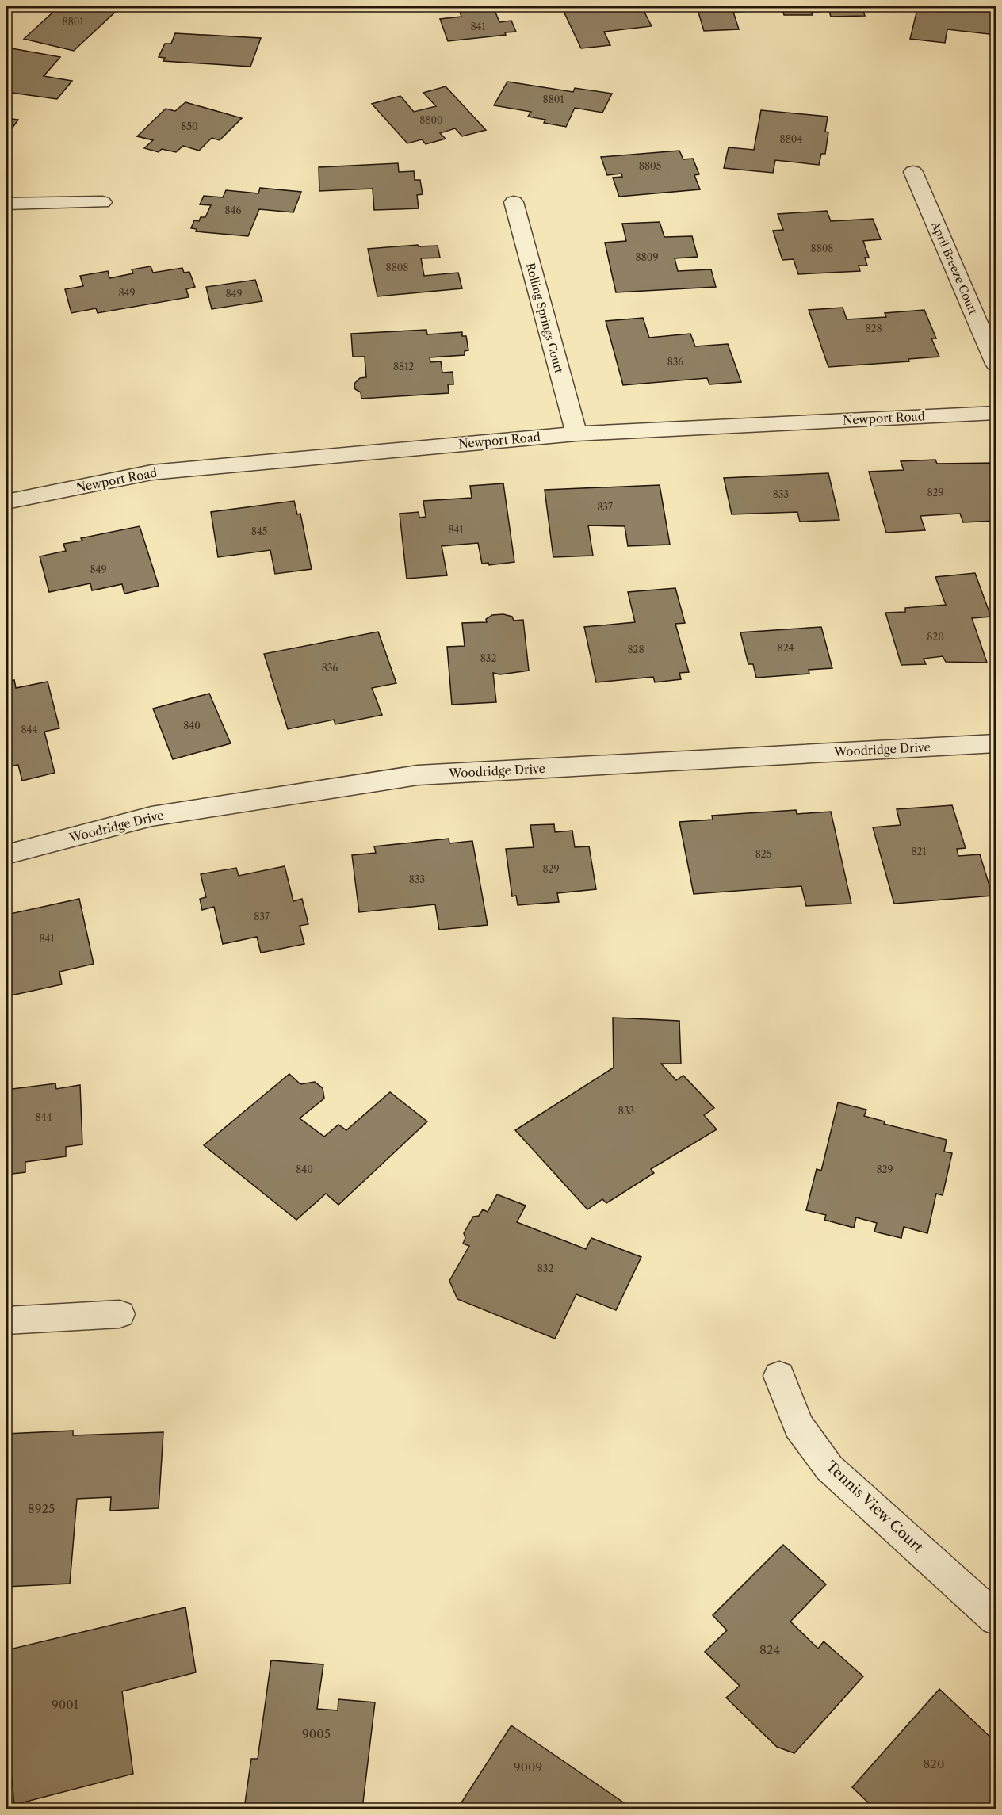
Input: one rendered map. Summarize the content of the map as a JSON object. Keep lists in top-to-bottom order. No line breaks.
{"streets":{"street":["April Breeze Court","Rolling Springs Court","Newport Road","Woodridge Drive","Tennis View Court"]},"crossings":[["Rolling Springs Court","Newport Road"]],"house_numbers":["8801","841","8801","8800","850","8804","8805","846","8808","8809","8808","849","849","828","836","8812","829","833","837","841","845","849","820","824","828","832","836","840","844","821","825","829","833","837","841","833","844","840","829","832","8925","824","9001","9005","820","9009"]}
